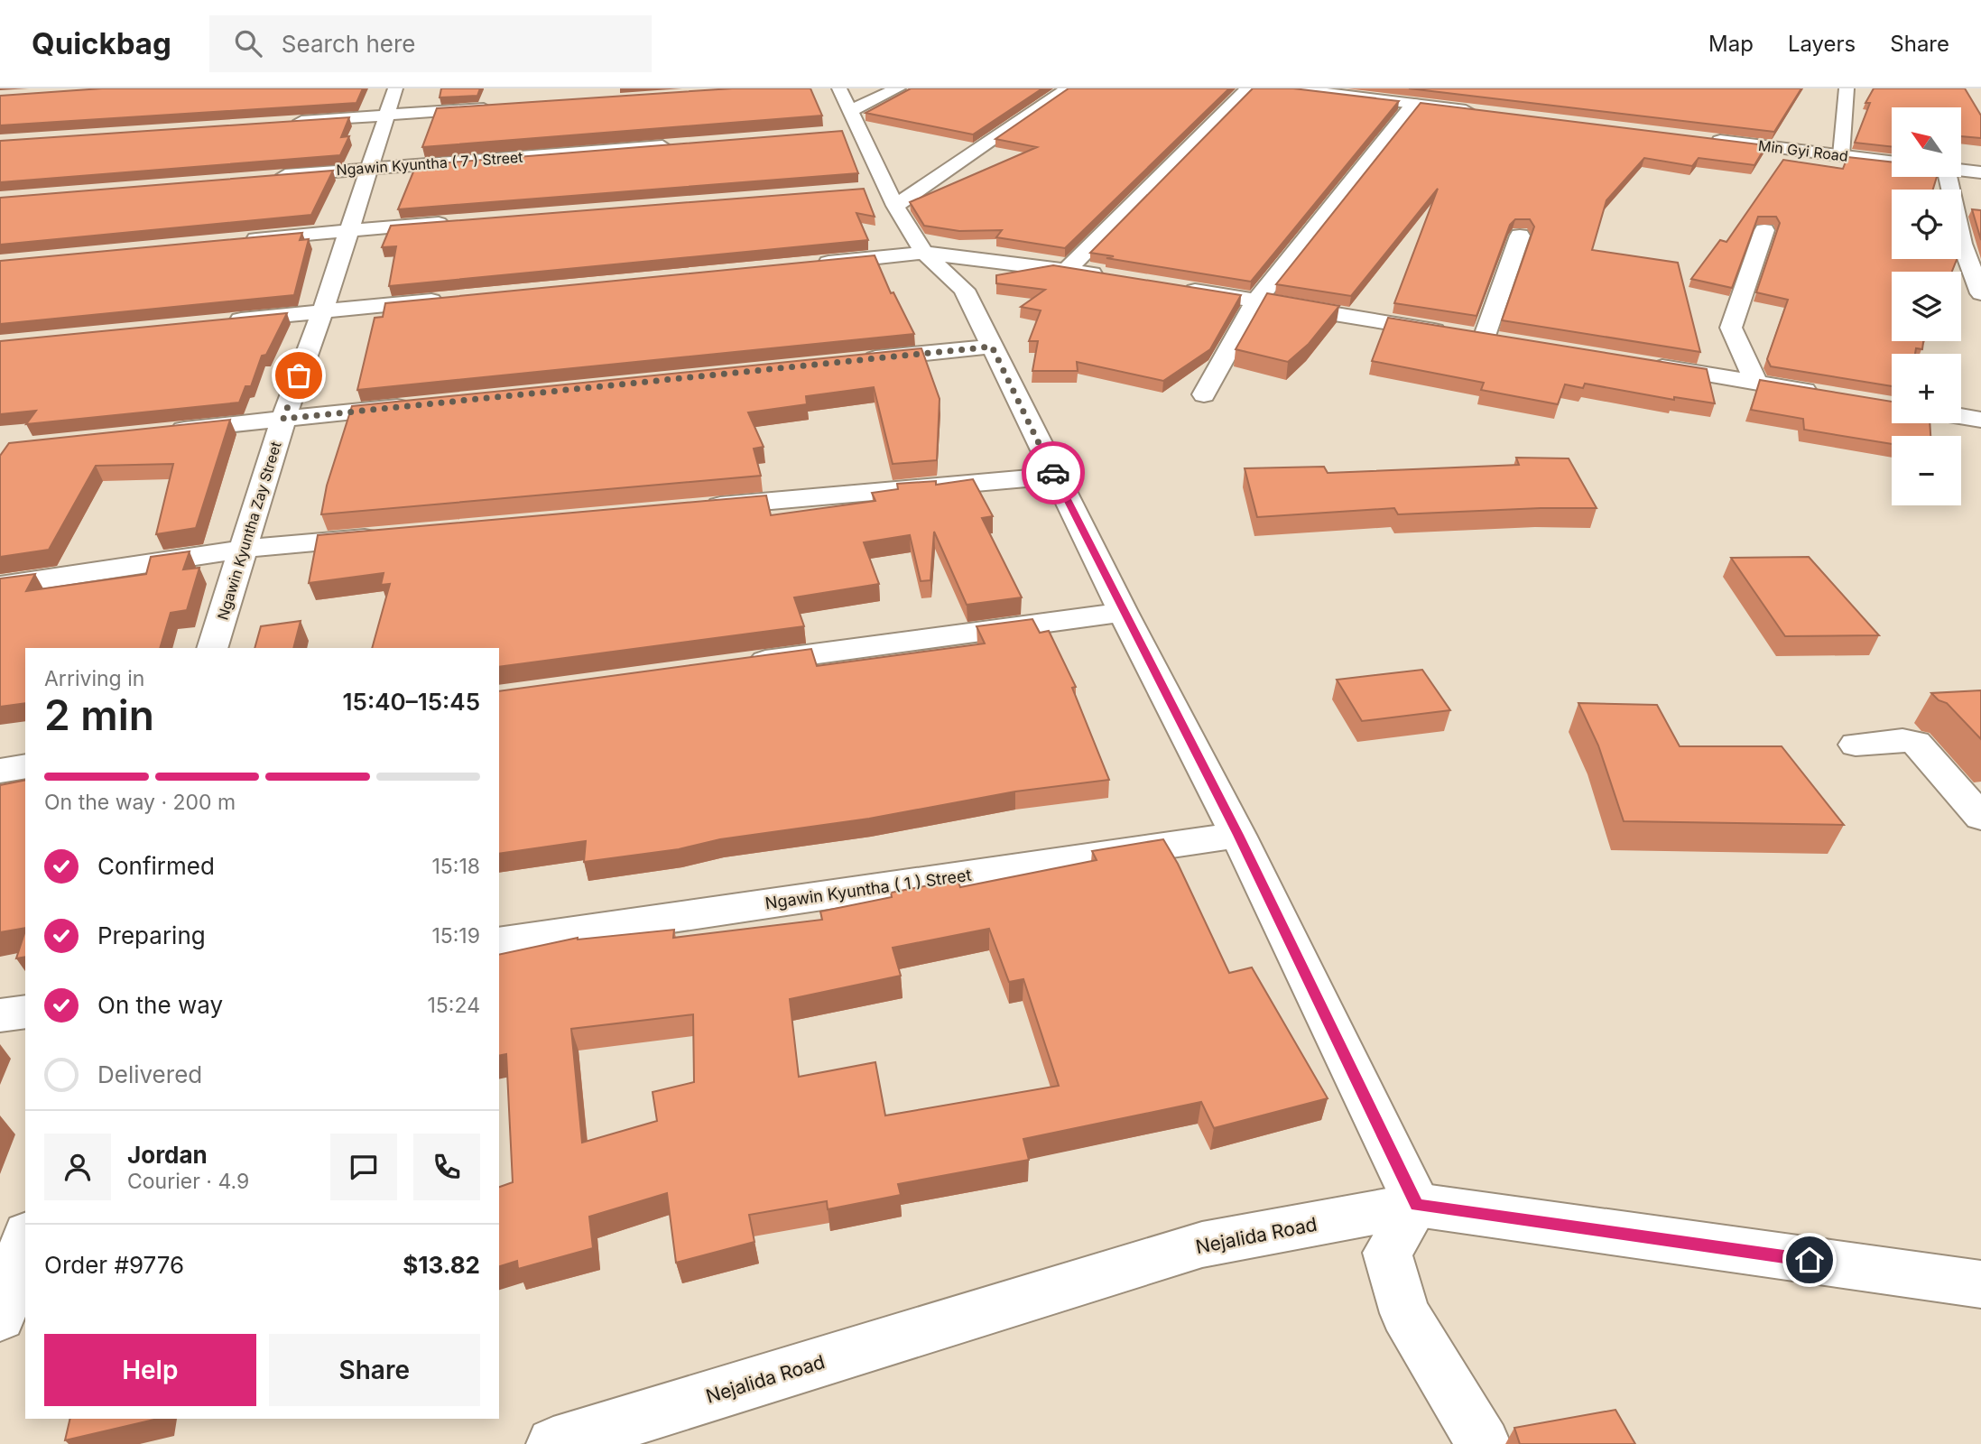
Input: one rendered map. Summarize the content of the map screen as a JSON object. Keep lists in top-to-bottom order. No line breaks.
{"streets":{"street":["Min Gyi Road","Ngawin Kyuntha ( 7 ) Street","Ngawin Kyuntha Zay Street","Ngawin Kyuntha ( 1 ) Street","Nejalida Road"]},"crossings":[["Ngawin Kyuntha ( 7 ) Street","Ngawin Kyuntha Zay Street"]],"north":"top left","page":{"header":"Quickbag","search":"Search here","nav":["Map","Layers","Share"],"map_buttons":["+","−"],"heading":["2 min","Arriving in","15:40–15:45"],"panel":["Jordan","Courier · 4.9","Order #9776","$13.82"],"bar":"On the way · 200 m","list":[["Confirmed","15:18"],["Preparing","15:19"],["On the way","15:24"],"Delivered"],"buttons":["Help","Share"]}}
